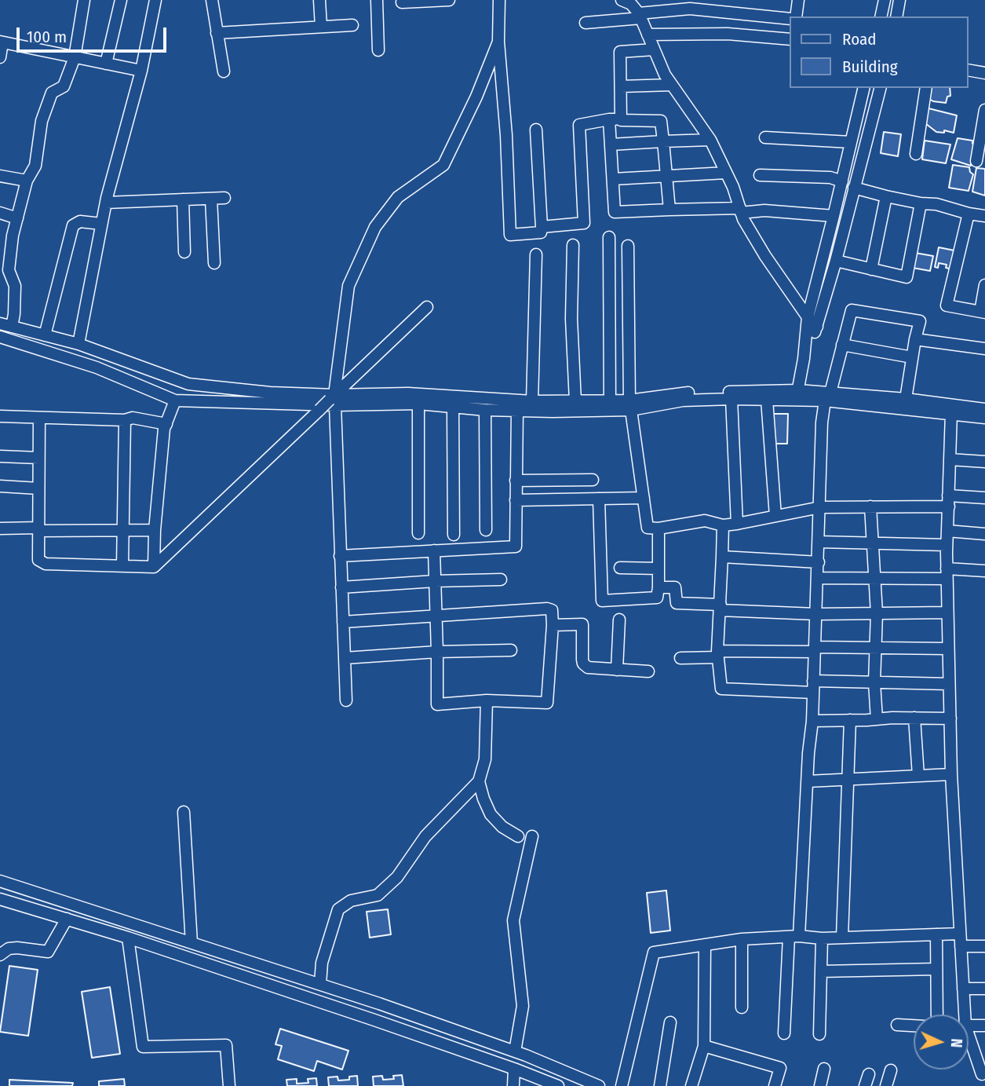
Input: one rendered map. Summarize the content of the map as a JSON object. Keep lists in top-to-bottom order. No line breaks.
{"legend":["Road","Building"],"scale_bar":"100 m","north":"right"}
